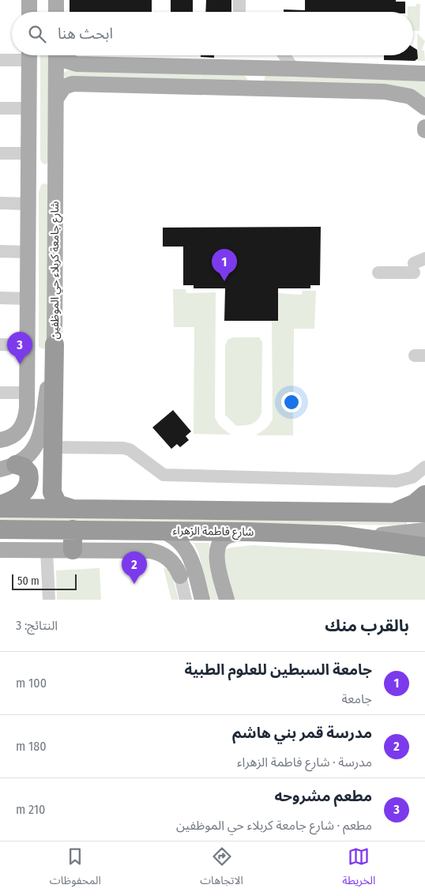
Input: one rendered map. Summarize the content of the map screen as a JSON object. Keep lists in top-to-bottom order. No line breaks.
{"streets":{"highway":["شارع فاطمة الزهراء"],"main road":["شارع جامعة كربلاء حي الموظفين"]},"scale_bar":"50 m","page":{"search":"ابحث هنا","pins":["1","3","2"],"scale":"50 m","heading":["بالقرب منك","النتائج: 3"],"list":[{"mark":"1","name":"جامعة السبطين للعلوم الطبية","note":"جامعة","value":"100 m"},{"mark":"2","name":"مدرسة قمر بني هاشم","note":"مدرسة · شارع فاطمة الزهراء","value":"180 m"},{"mark":"3","name":"مطعم مشروحه","note":"مطعم · شارع جامعة كربلاء حي الموظفين","value":"210 m"}],"nav":["الخريطة","الاتجاهات","المحفوظات"]}}
